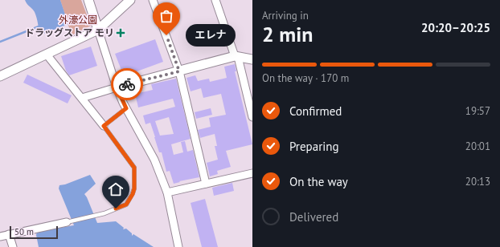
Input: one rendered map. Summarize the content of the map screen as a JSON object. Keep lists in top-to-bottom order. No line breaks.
{"parks":["外濠公園"],"places":{"health":["ドラッグストア モリ"],"other":["エレナ"]},"scale_bar":"50 m","page":{"heading":["2 min","Arriving in","20:20–20:25"],"bubble":"エレナ","bar":"On the way · 170 m","list":[["Confirmed","19:57"],["Preparing","20:01"],["On the way","20:13"],"Delivered"],"scale":"50 m"}}
